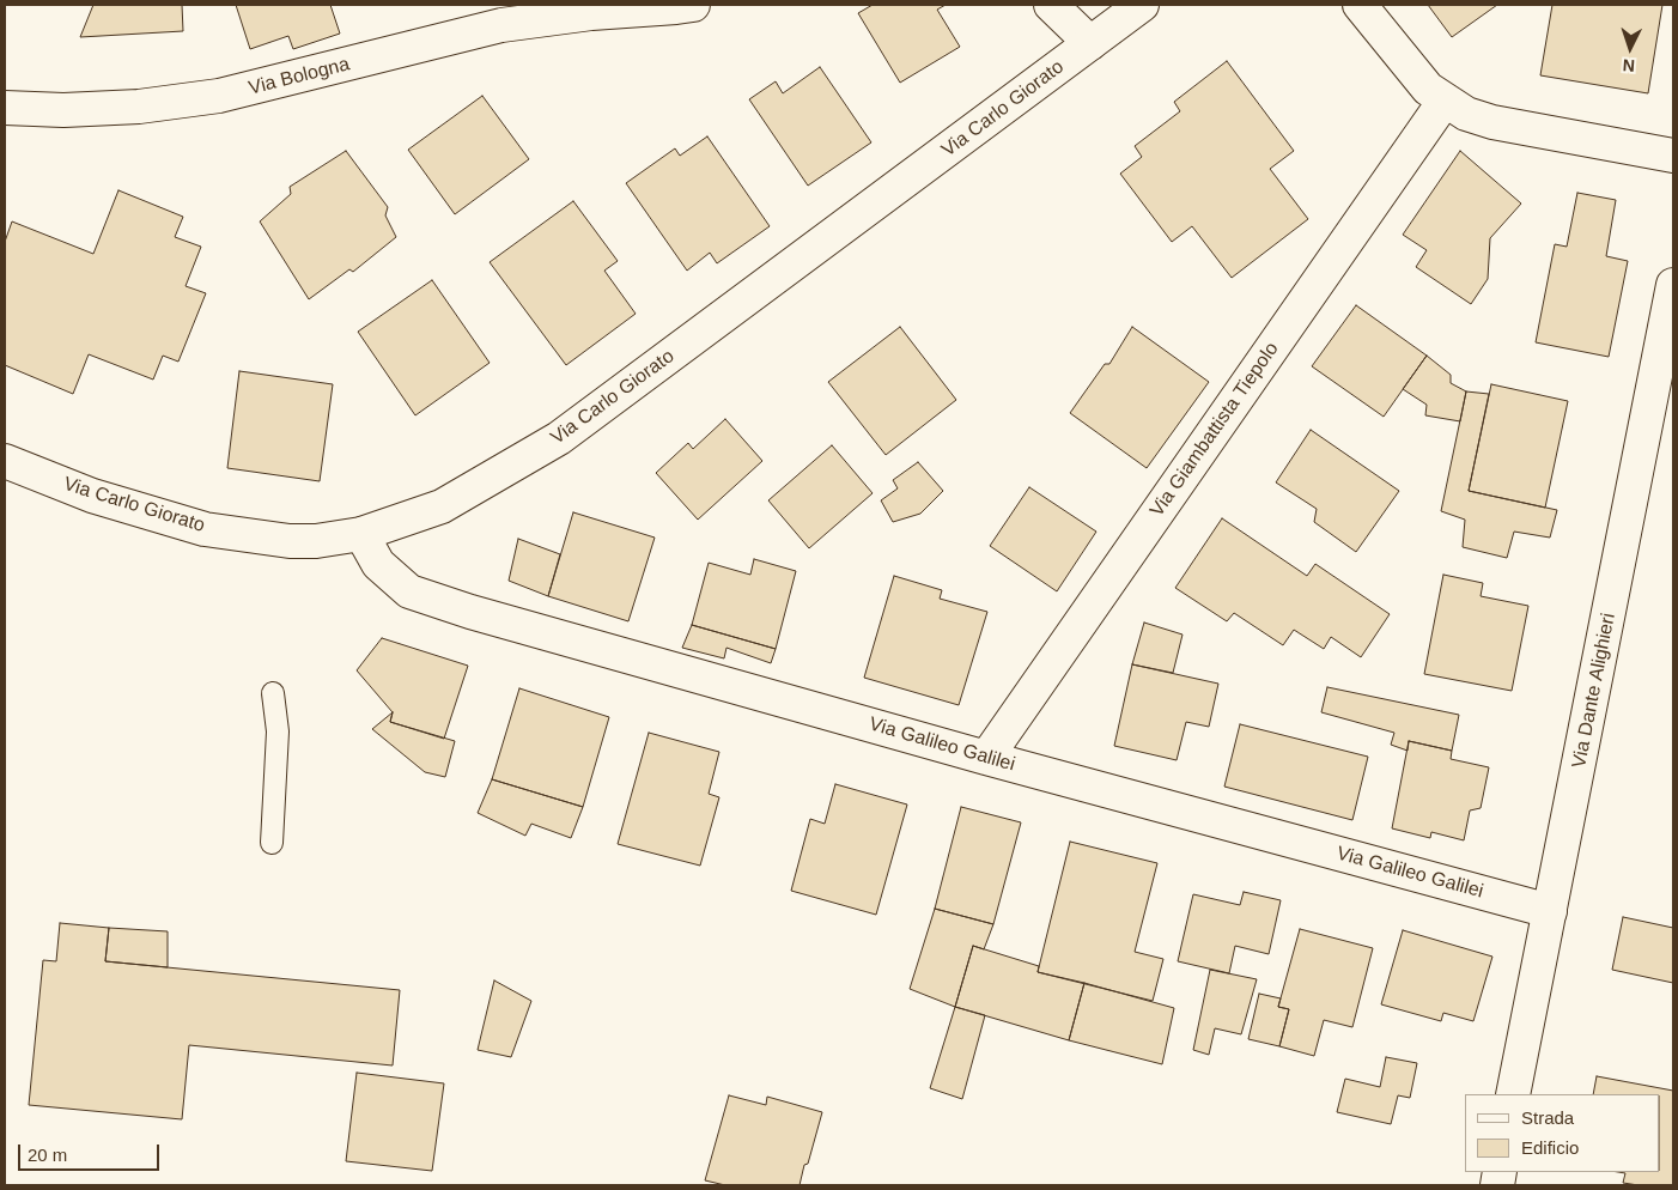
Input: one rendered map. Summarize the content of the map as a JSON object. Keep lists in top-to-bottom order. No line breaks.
{"streets":{"street":["Via Bologna","Via Carlo Giorato","Via Giambattista Tiepolo","Via Dante Alighieri","Via Galileo Galilei"]},"crossings":[["Via Carlo Giorato","Via Galileo Galilei"],["Via Giambattista Tiepolo","Via Galileo Galilei"],["Via Dante Alighieri","Via Galileo Galilei"]],"legend":["Strada","Edificio"],"scale_bar":"20 m","north":"bottom"}
